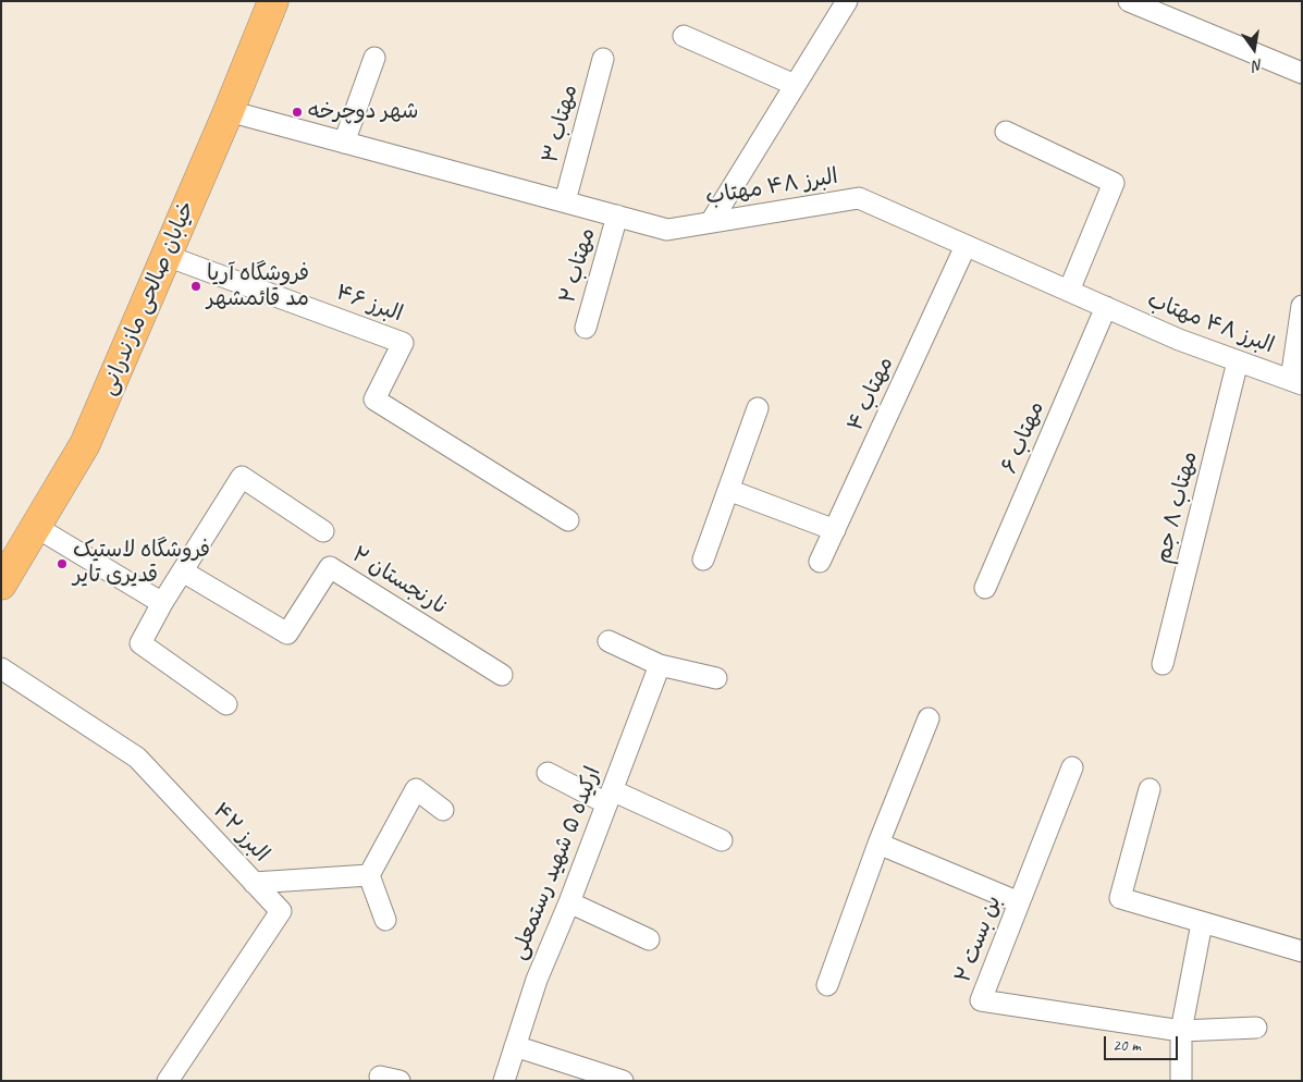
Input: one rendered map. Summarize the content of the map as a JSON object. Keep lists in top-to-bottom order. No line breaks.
{"streets":{"main road":["خیابان صالحی مازندرانی"],"street":["مهتاب ۳","البرز ۴۸ مهتاب","مهتاب ۲","البرز ۴۶","مهتاب ۴","مهتاب ۶","مهتاب ۸ جم","نارنجستان ۲","البرز ۴۲","ارکیده ۵ شهید رستمعلی","بن بست ۲"]},"crossings":[["مهتاب ۳","البرز ۴۸ مهتاب"],["البرز ۴۸ مهتاب","مهتاب ۲"],["البرز ۴۸ مهتاب","خیابان صالحی مازندرانی"],["البرز ۴۸ مهتاب","مهتاب ۴"],["البرز ۴۸ مهتاب","مهتاب ۶"],["البرز ۴۸ مهتاب","مهتاب ۸ جم"],["خیابان صالحی مازندرانی","البرز ۴۶"]],"places":["شهر دوچرخه","فروشگاه آریا مد قائمشهر","فروشگاه لاستیک قدیری تایر"],"scale_bar":"20 m","north":"bottom"}
